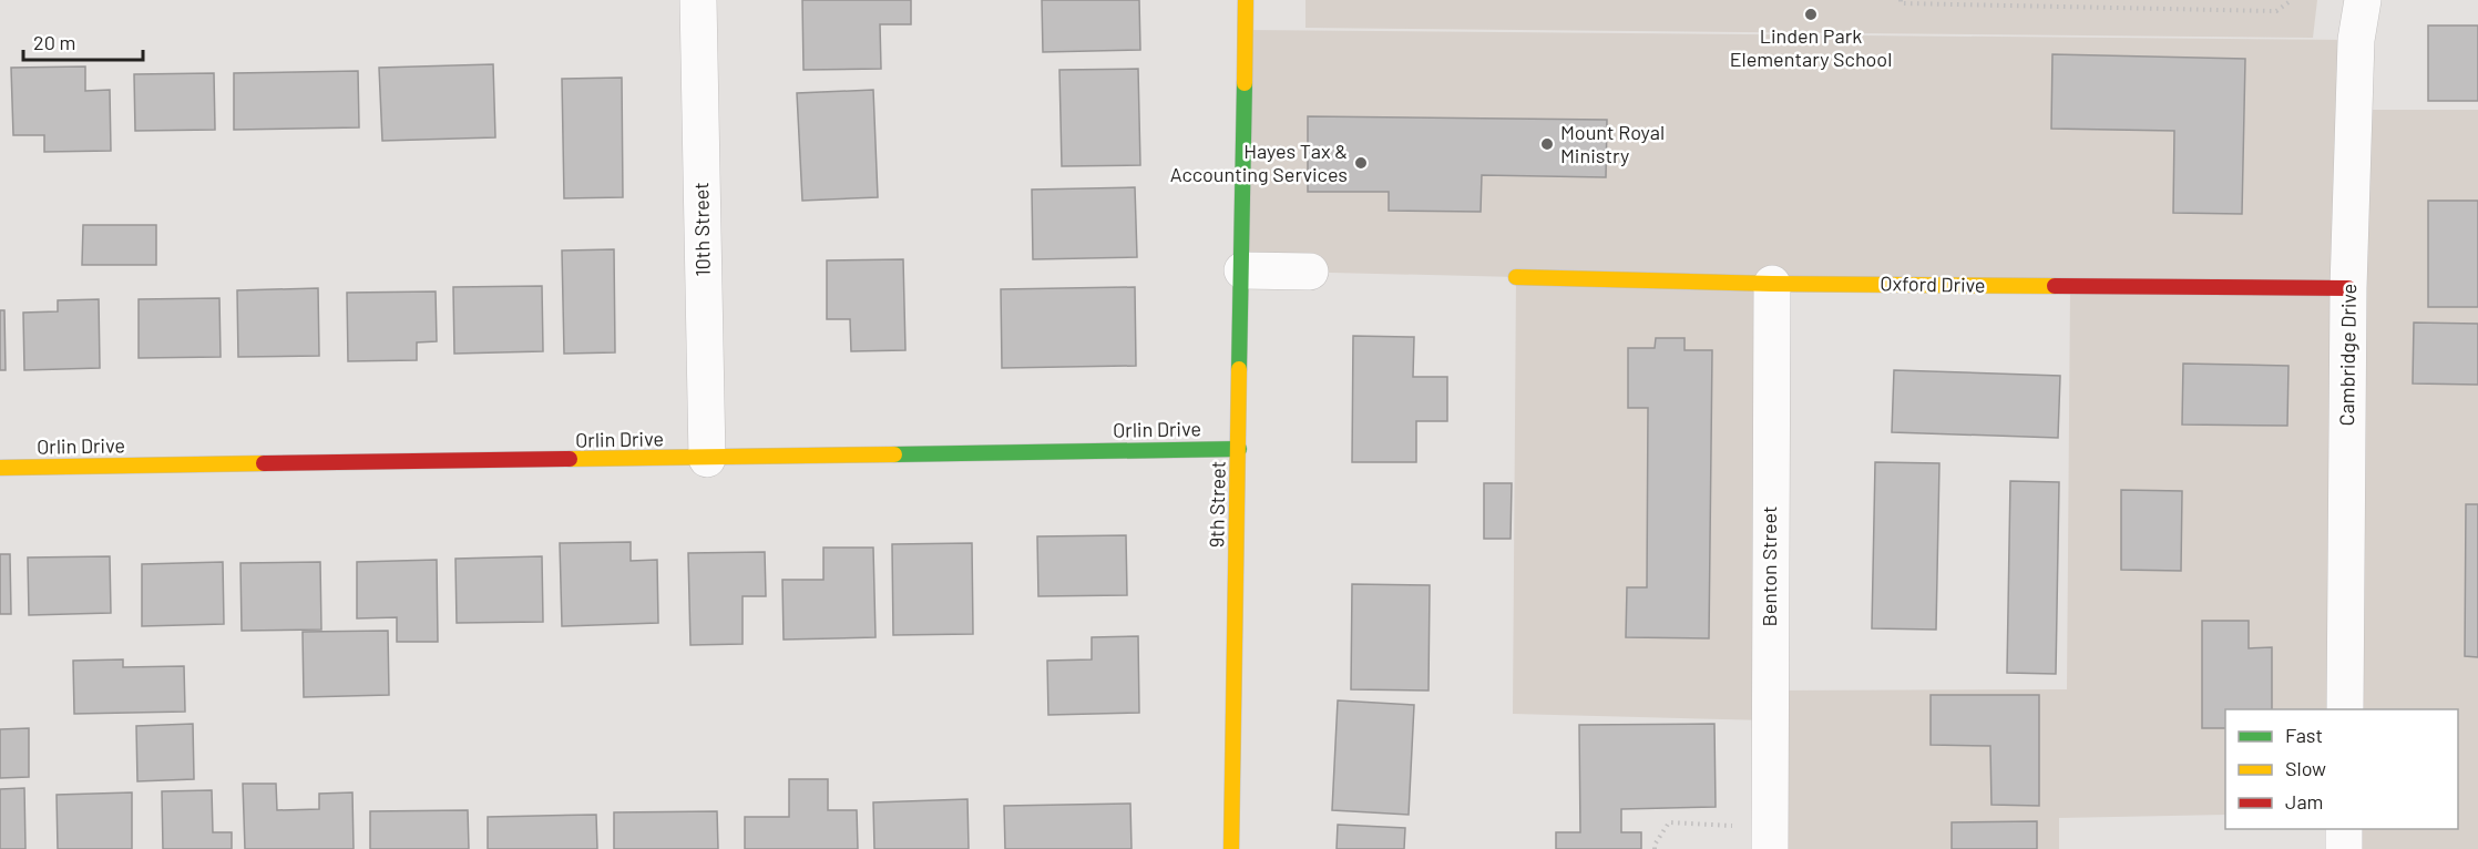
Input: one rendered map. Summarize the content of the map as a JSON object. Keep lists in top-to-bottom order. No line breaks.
{"streets":{"street":["10th Street","Oxford Drive","Cambridge Drive","Orlin Drive","9th Street","Benton Street"]},"crossings":[["10th Street","Orlin Drive"],["Oxford Drive","Cambridge Drive"],["Oxford Drive","Benton Street"],["Orlin Drive","9th Street"]],"places":["Linden Park Elementary School","Mount Royal Ministry","Hayes Tax & Accounting Services"],"legend":["Fast","Slow","Jam"],"scale_bar":"20 m"}
